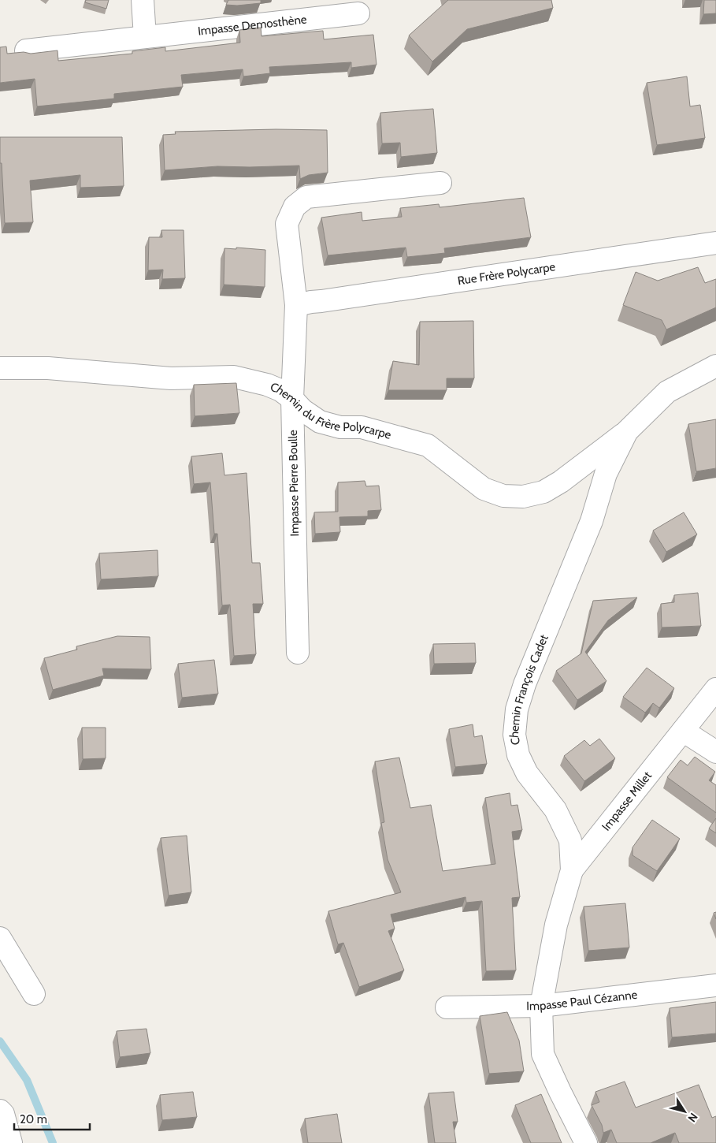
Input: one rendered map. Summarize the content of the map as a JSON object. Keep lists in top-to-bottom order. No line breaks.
{"streets":{"street":["Impasse Demosthène","Rue Frère Polycarpe","Chemin du Frère Polycarpe","Impasse Pierre Boulle","Chemin François Cadet","Impasse Millet","Impasse Paul Cézanne"]},"crossings":[["Rue Frère Polycarpe","Impasse Pierre Boulle"],["Chemin du Frère Polycarpe","Impasse Pierre Boulle"],["Chemin du Frère Polycarpe","Chemin François Cadet"],["Chemin François Cadet","Impasse Millet"],["Chemin François Cadet","Impasse Paul Cézanne"]],"scale_bar":"20 m","north":"bottom right"}
